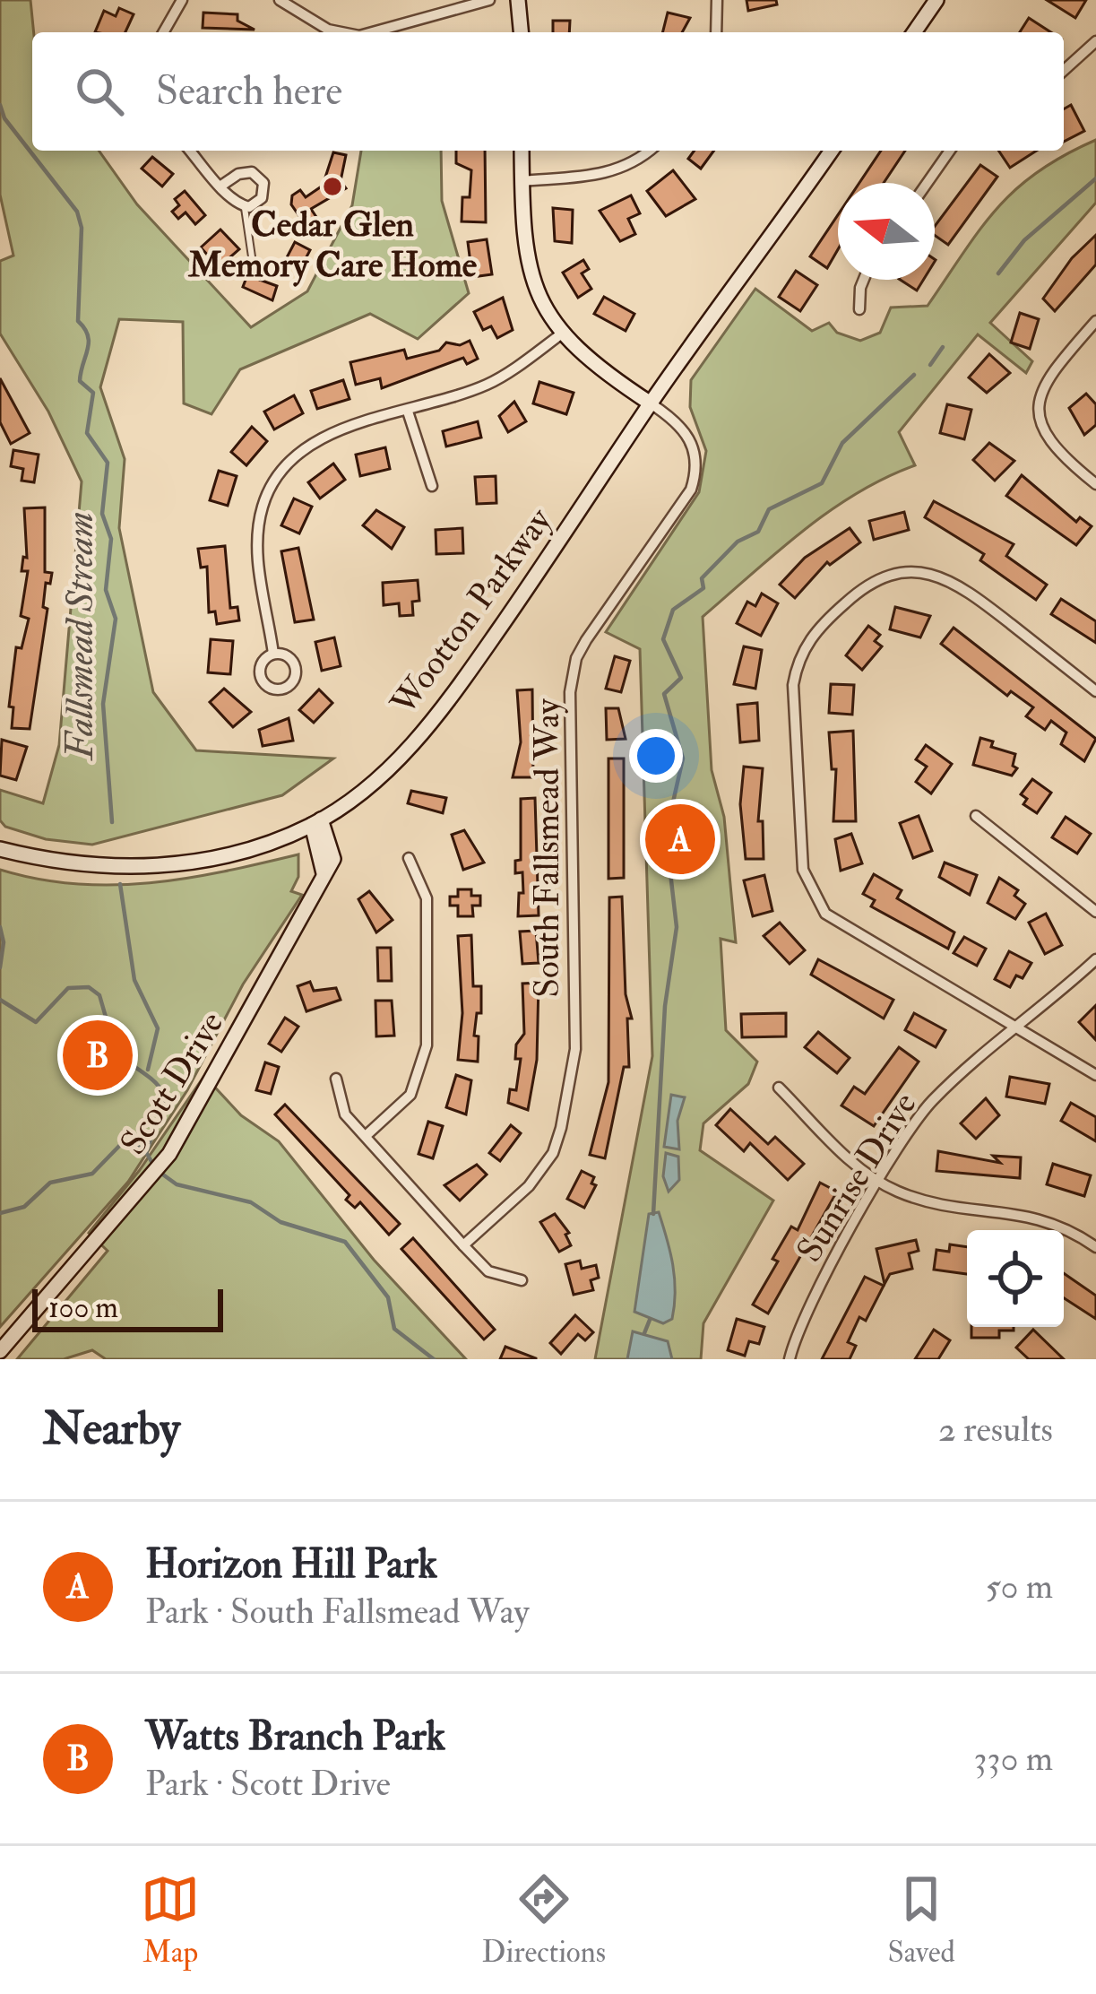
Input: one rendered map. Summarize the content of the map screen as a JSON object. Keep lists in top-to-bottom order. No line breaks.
{"streets":{"main road":["Wootton Parkway","Scott Drive"],"street":["South Fallsmead Way","Sunrise Drive"]},"crossings":[["Wootton Parkway","South Fallsmead Way"],["Wootton Parkway","Scott Drive"]],"water":["Fallsmead Stream"],"places":["Cedar Glen Memory Care Home"],"scale_bar":"100 m","north":"left","page":{"search":"Search here","pins":["A","B"],"scale":"100 m","heading":["Nearby","2 results"],"list":[{"mark":"A","name":"Horizon Hill Park","note":"Park · South Fallsmead Way","value":"50 m"},{"mark":"B","name":"Watts Branch Park","note":"Park · Scott Drive","value":"330 m"}],"nav":["Map","Directions","Saved"]}}
